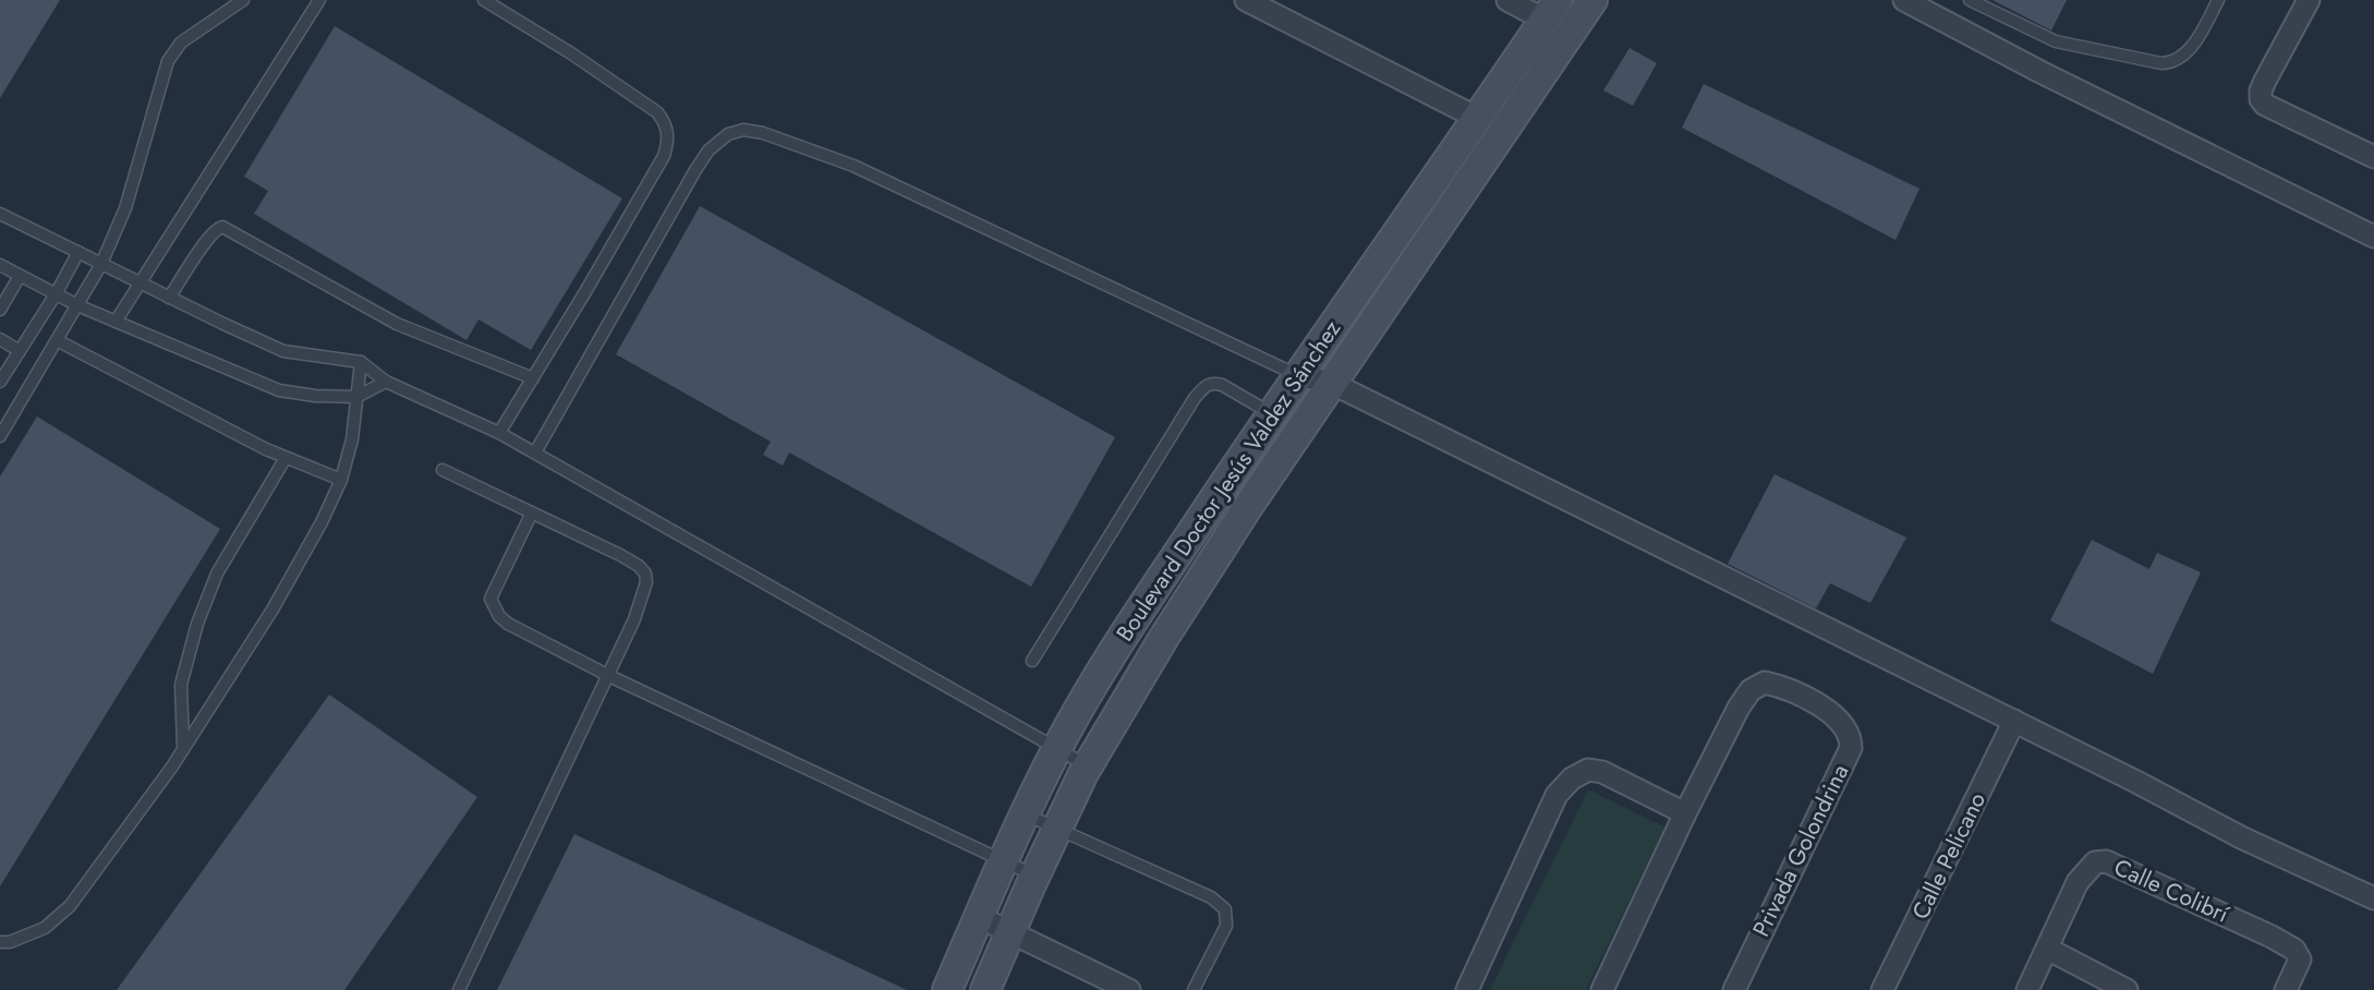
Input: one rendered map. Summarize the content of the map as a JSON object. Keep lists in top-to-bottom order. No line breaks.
{"streets":{"main road":["Boulevard Doctor Jesús Valdez Sánchez"],"street":["Privada Golondrina","Calle Pelicano","Calle Colibrí"]}}
